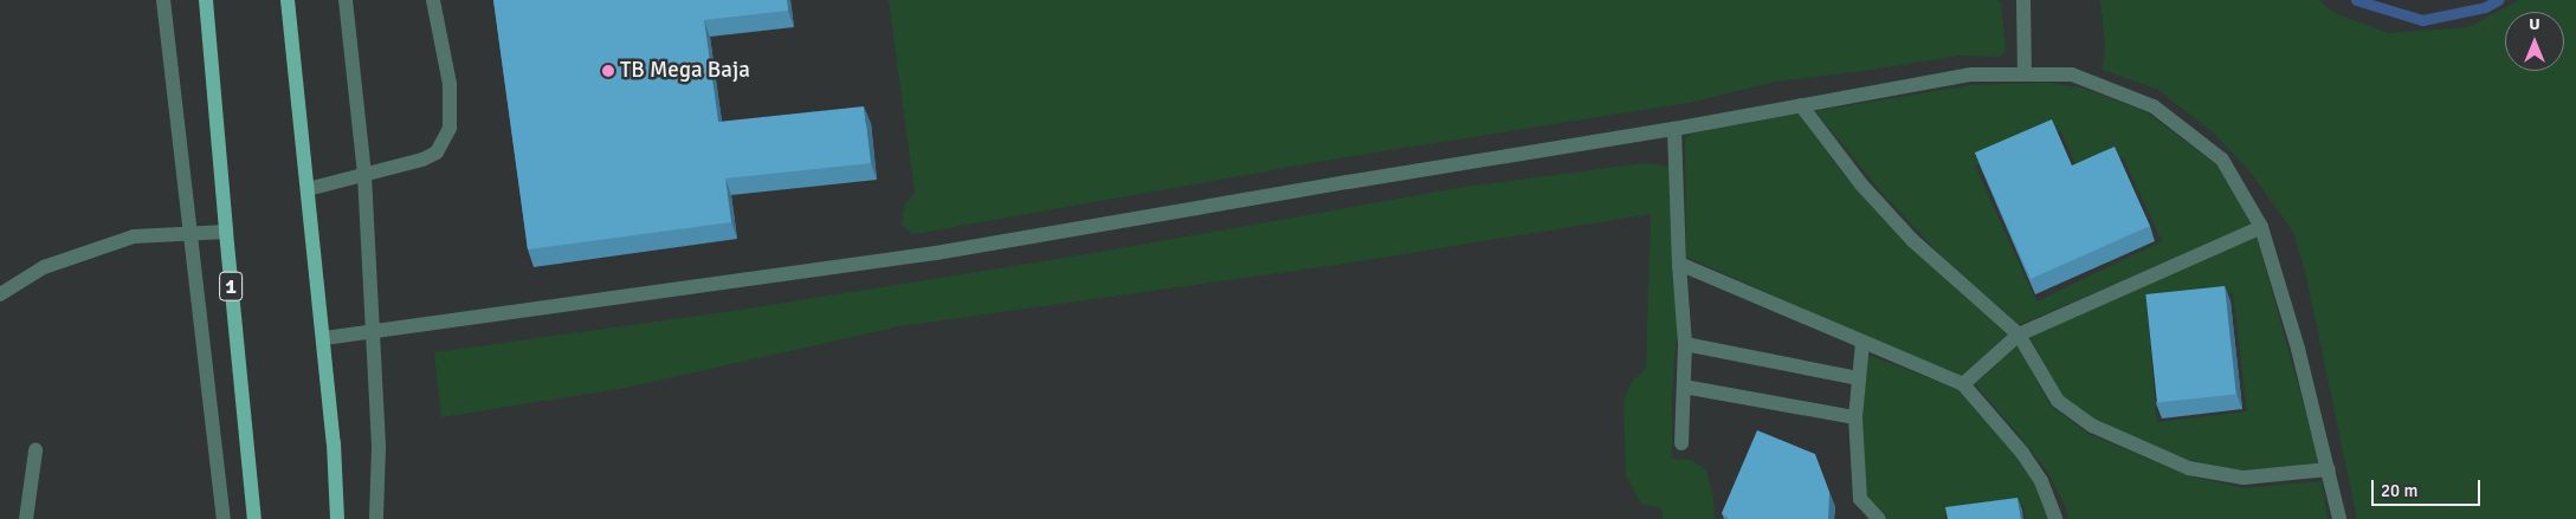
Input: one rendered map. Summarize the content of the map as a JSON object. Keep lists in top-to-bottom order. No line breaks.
{"streets":{"main road":["1"]},"places":["TB Mega Baja"],"scale_bar":"20 m","north":"top"}
